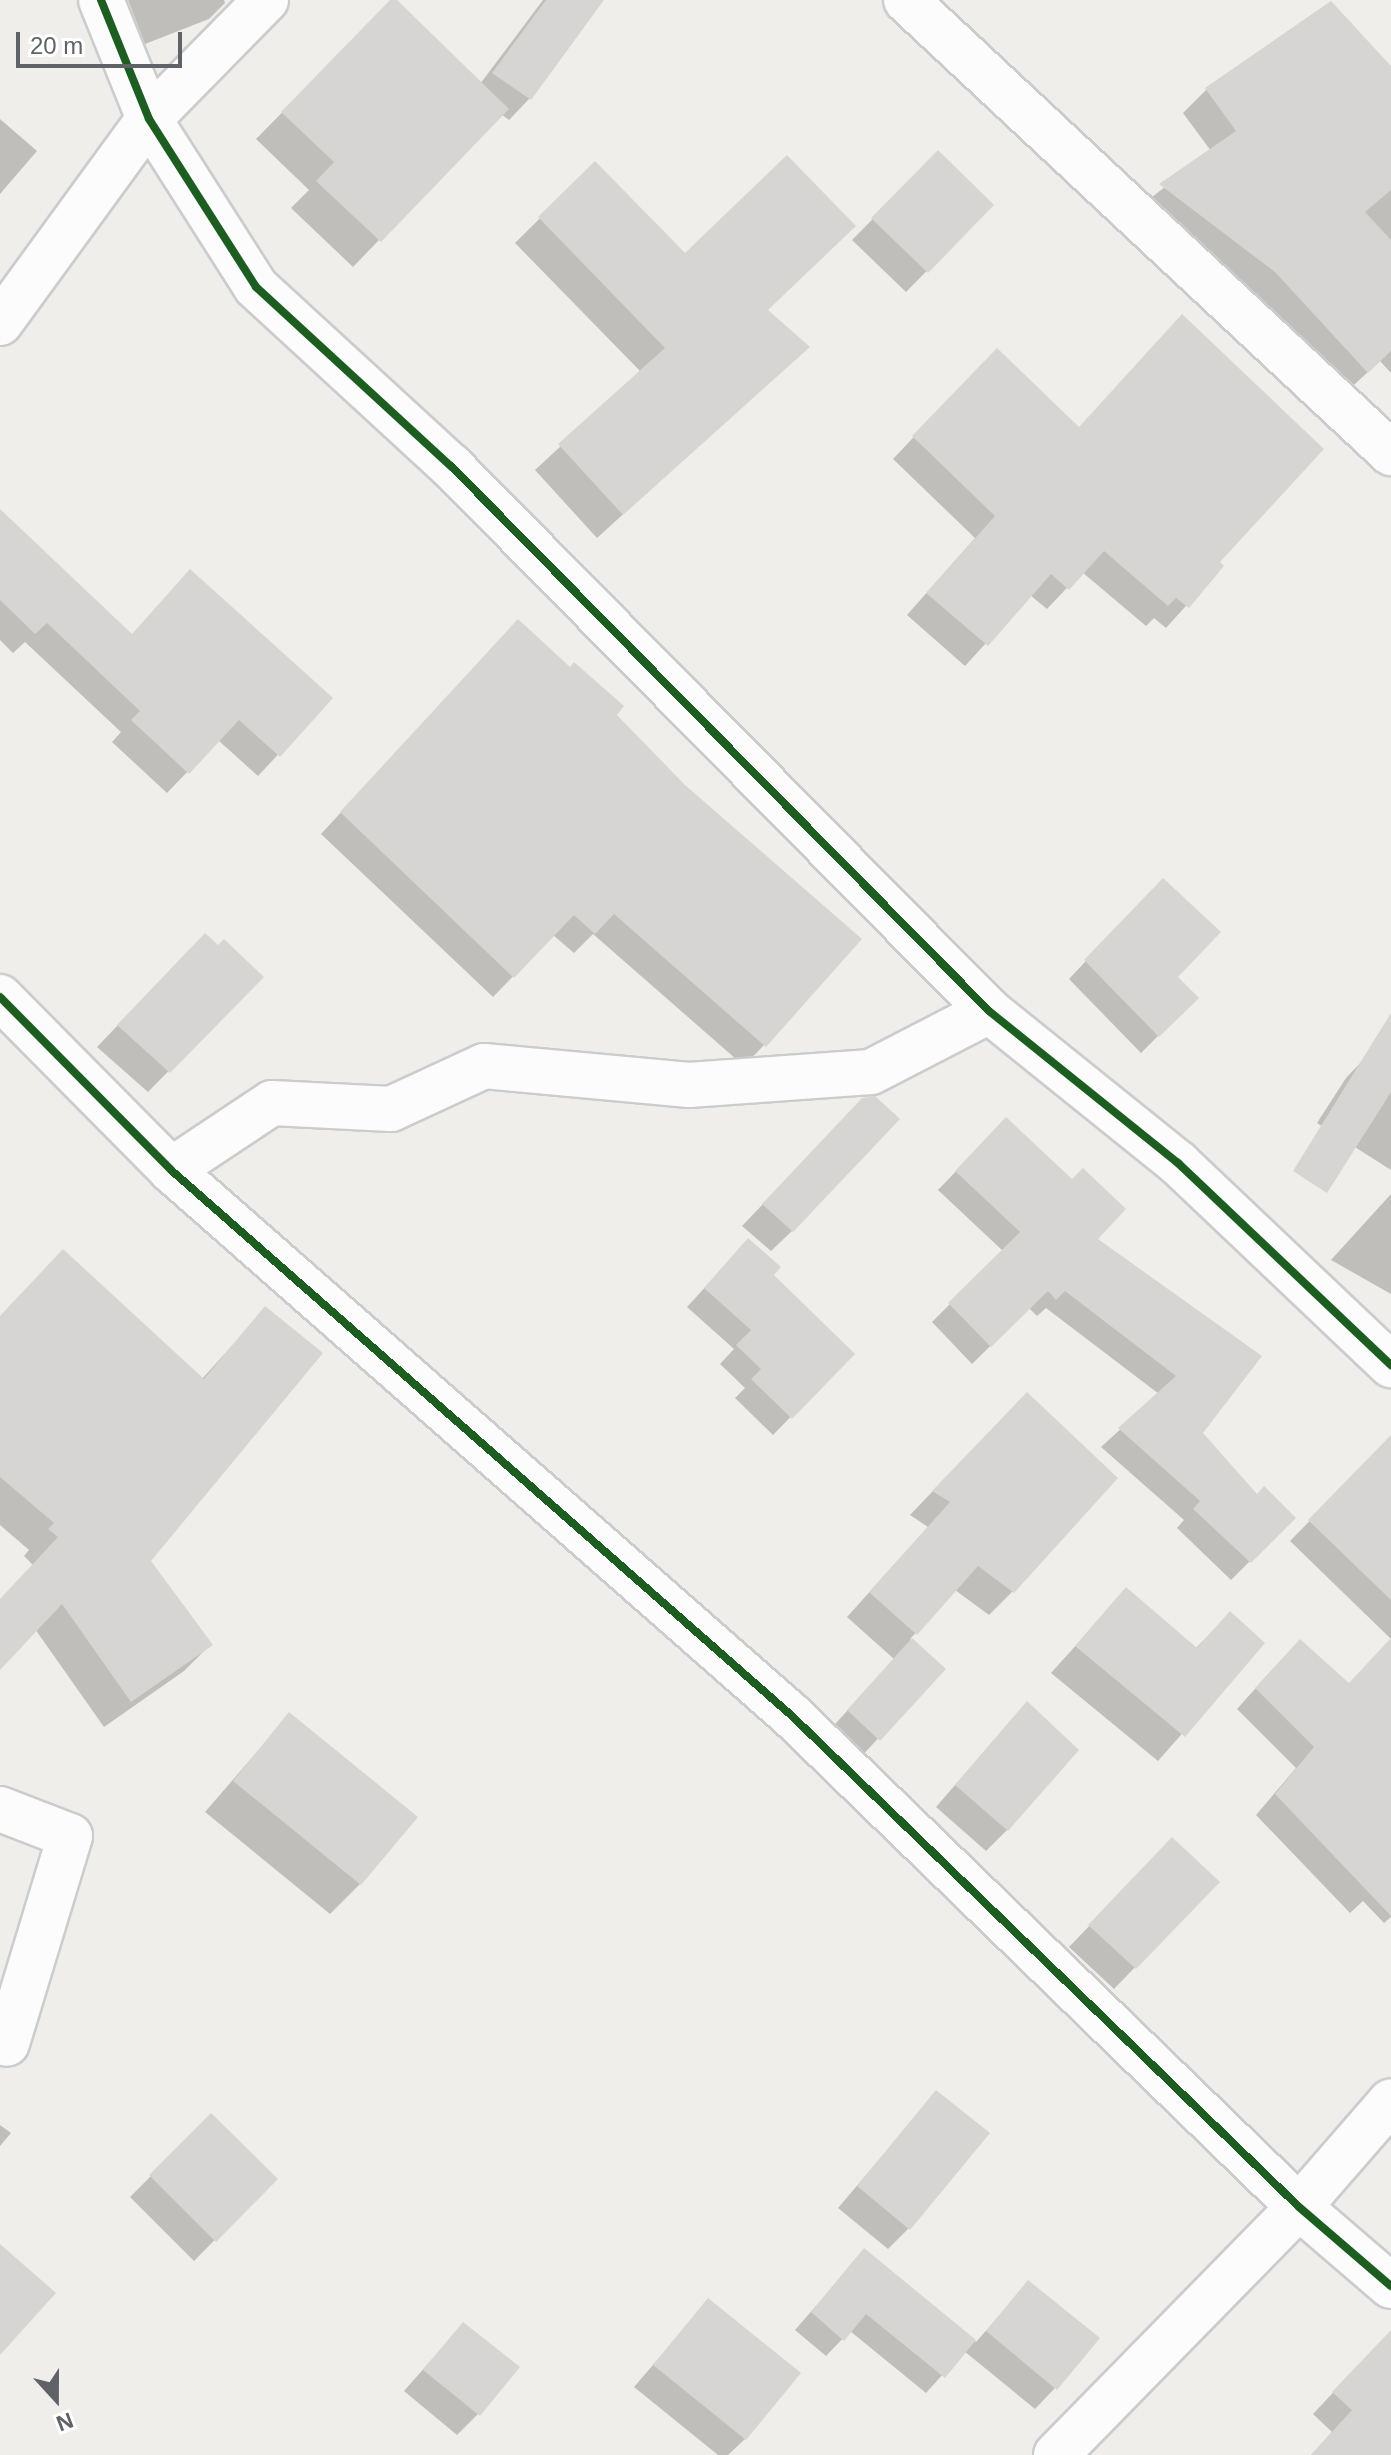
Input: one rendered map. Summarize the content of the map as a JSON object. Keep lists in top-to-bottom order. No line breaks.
{"scale_bar":"20 m","north":"bottom"}
